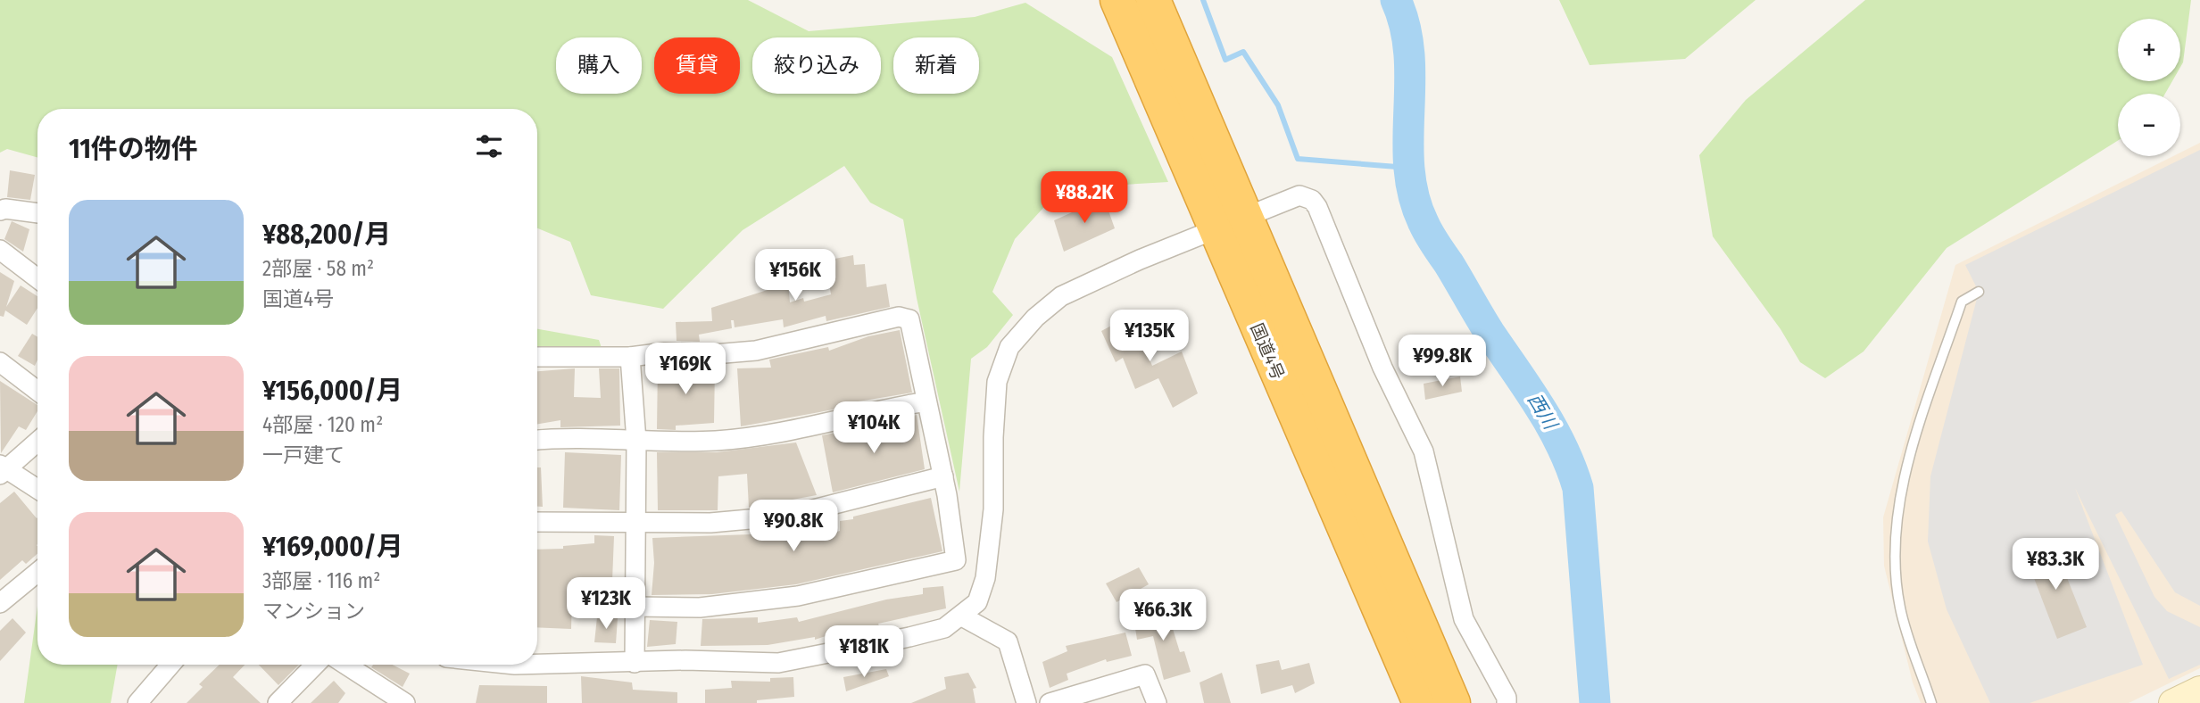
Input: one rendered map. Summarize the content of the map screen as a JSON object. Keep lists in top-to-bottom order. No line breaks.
{"streets":{"highway":["国道4号"]},"water":["西川"],"page":{"map_buttons":["+","−"],"chip":["購入","賃貸","絞り込み","新着"],"heading":"11件の物件","price":["¥88.2K","¥156K","¥135K","¥99.8K","¥169K","¥104K","¥90.8K","¥83.3K","¥123K","¥66.3K","¥181K"],"list":[{"name":"¥88,200/月","note":"2部屋 · 58 m² · 国道4号"},{"name":"¥156,000/月","note":"4部屋 · 120 m² · 一戸建て"},{"name":"¥169,000/月","note":"3部屋 · 116 m² · マンション"}]}}
